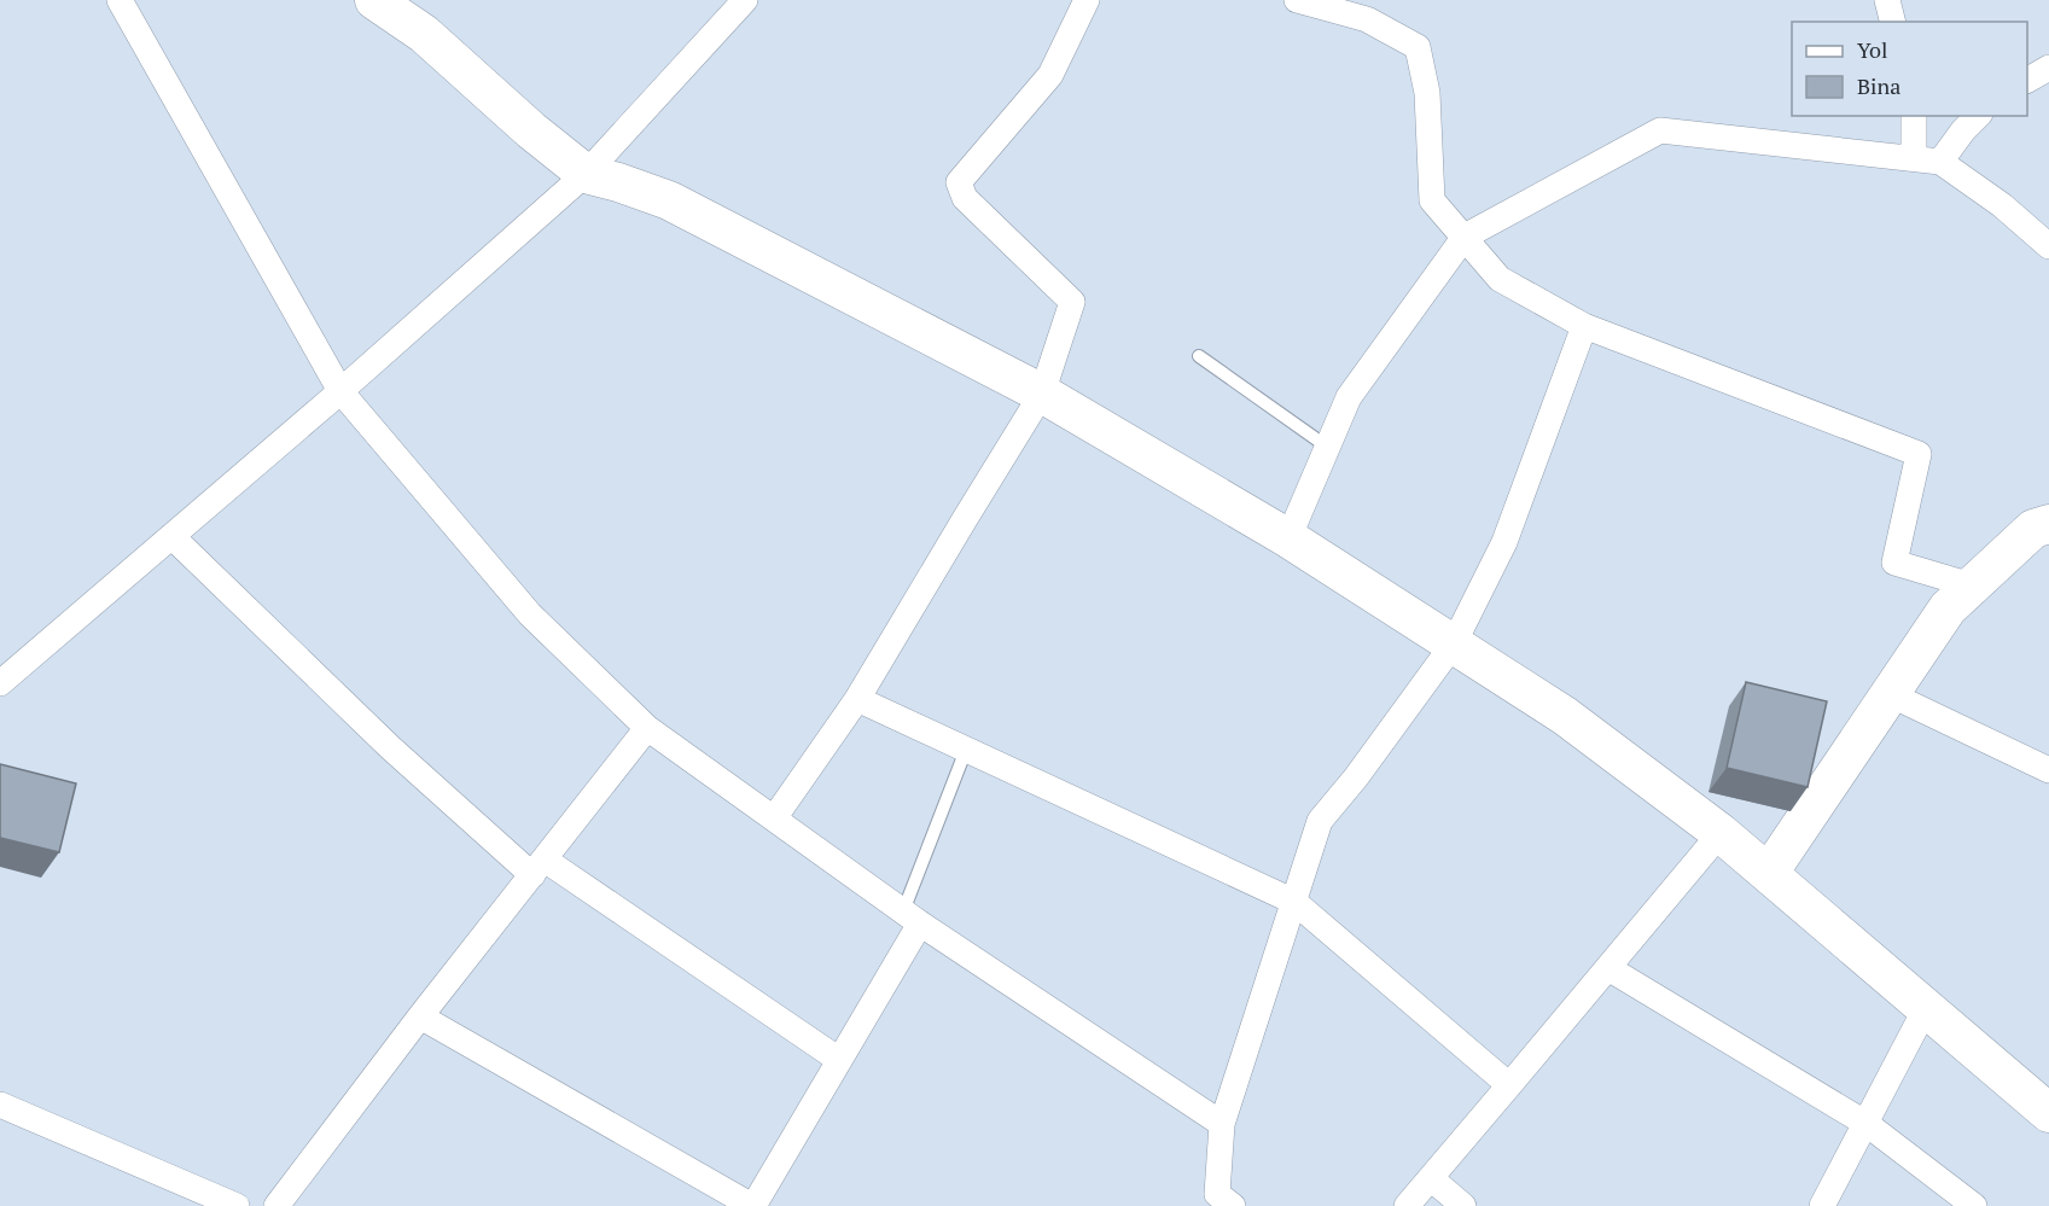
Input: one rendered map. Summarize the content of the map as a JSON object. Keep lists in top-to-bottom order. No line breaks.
{"legend":["Yol","Bina"]}
